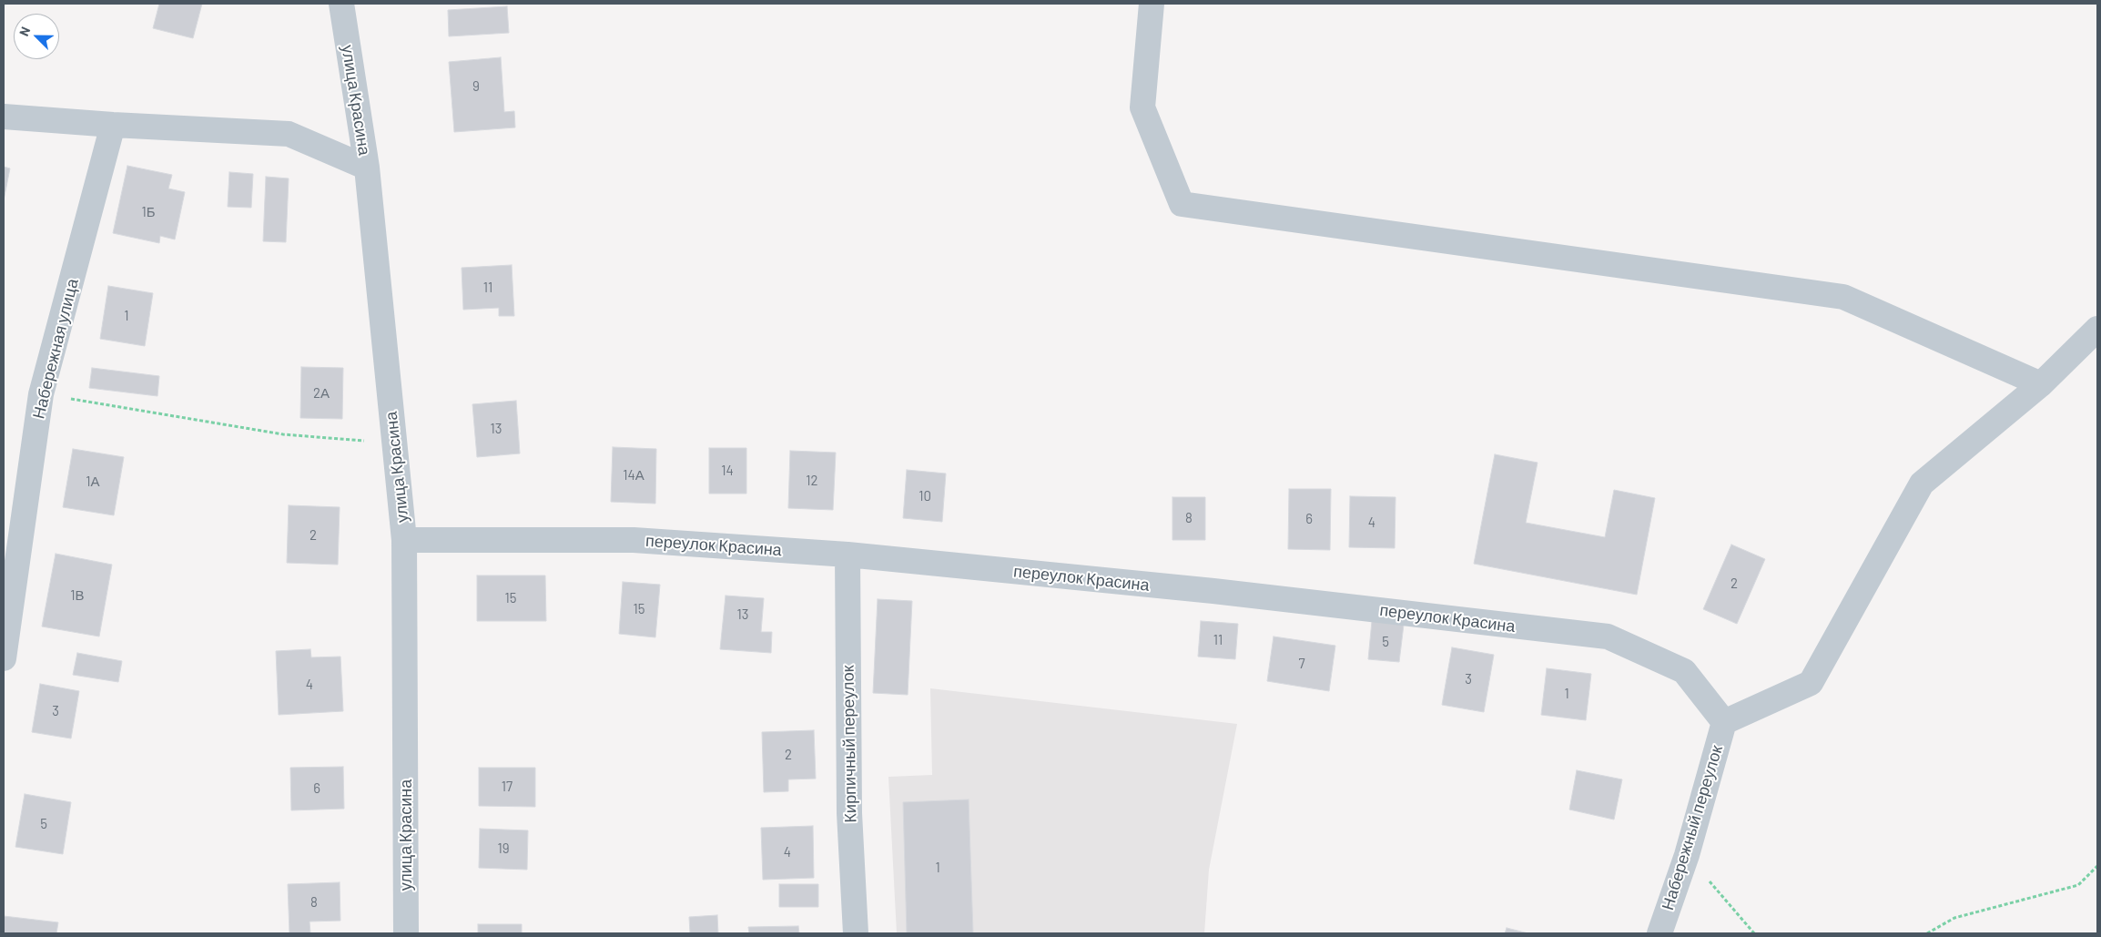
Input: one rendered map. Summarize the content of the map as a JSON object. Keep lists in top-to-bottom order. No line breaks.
{"streets":{"street":["улица Красина","Набережная улица","переулок Красина","Кирпичный переулок","Набережный переулок"]},"crossings":[["улица Красина","переулок Красина"],["переулок Красина","Кирпичный переулок"],["переулок Красина","Набережный переулок"]],"house_numbers":["9","1Б","11","1","2А","13","14","14А","12","1А","10","8","6","4","2","2","1В","15","15","13","11","5","7","3","4","1","3","2","17","6","5","19","4","1","8"],"north":"top left"}
